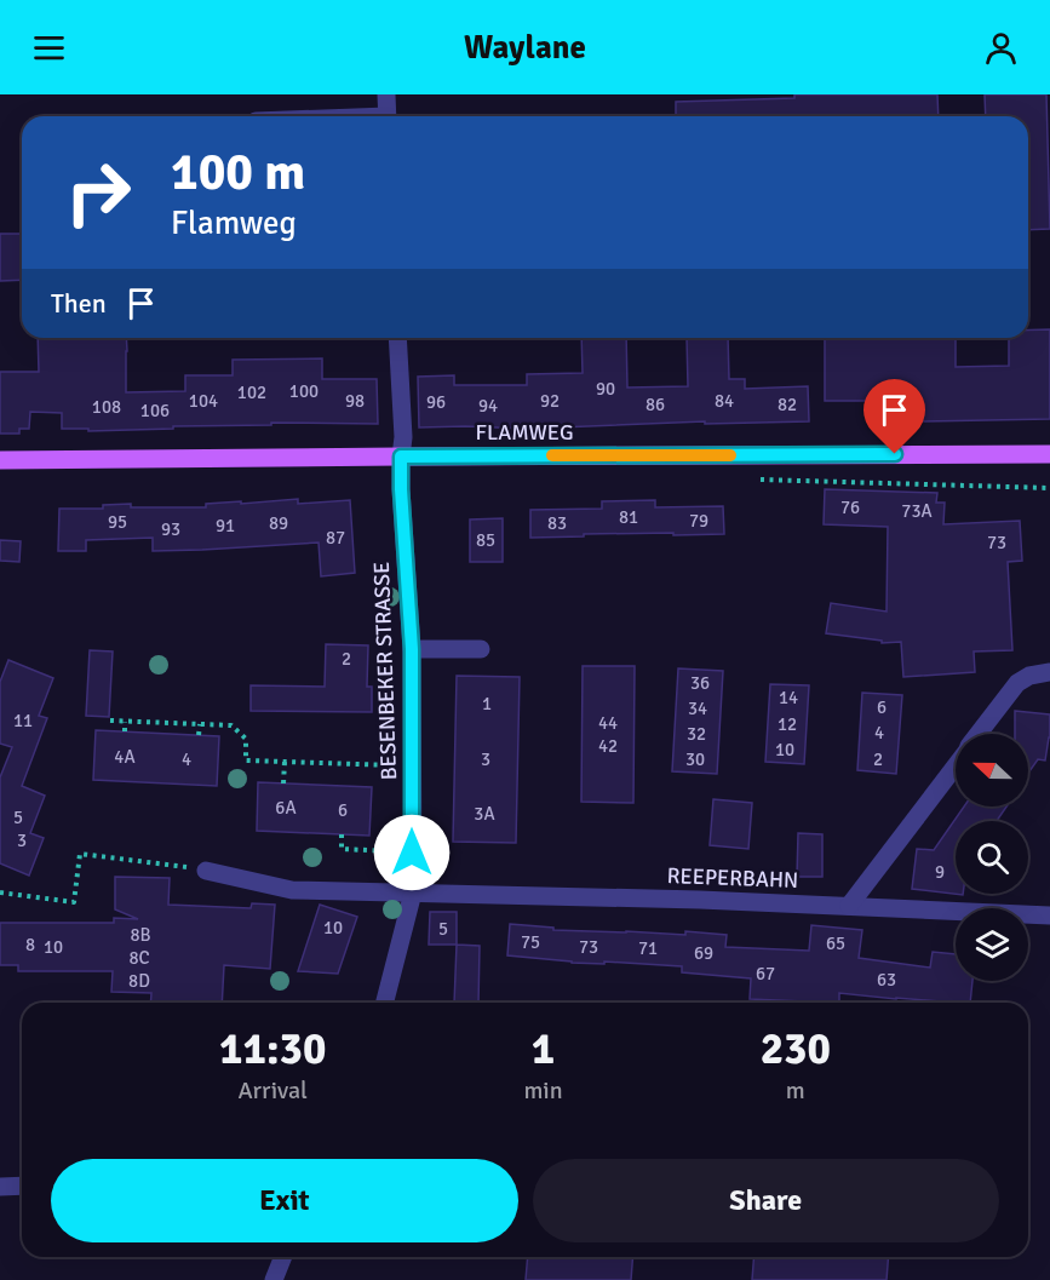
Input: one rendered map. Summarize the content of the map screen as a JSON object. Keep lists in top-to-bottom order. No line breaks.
{"streets":{"main road":["FLAMWEG"],"street":["BESENBEKER STRASSE","REEPERBAHN"]},"crossings":[["FLAMWEG","BESENBEKER STRASSE"],["BESENBEKER STRASSE","REEPERBAHN"]],"house_numbers":["90","100","102","104","98","92","84","96","86","82","94","108","106","76","73A","81","79","95","89","83","91","93","87","85","73","2","36","14","1","6","34","11","44","12","4","32","42","10","4A","4","3","30","2","6A","6","3A","5","3","9","10","5","8B","75","65","8","10","73","71","69","8C","67","63","8D"],"north":"left","page":{"header":"Waylane","turn":["100 m","Flamweg"],"then":"Then","eta":["11:30","Arrival","1","min","230","m"],"buttons":["Exit","Share"]}}
